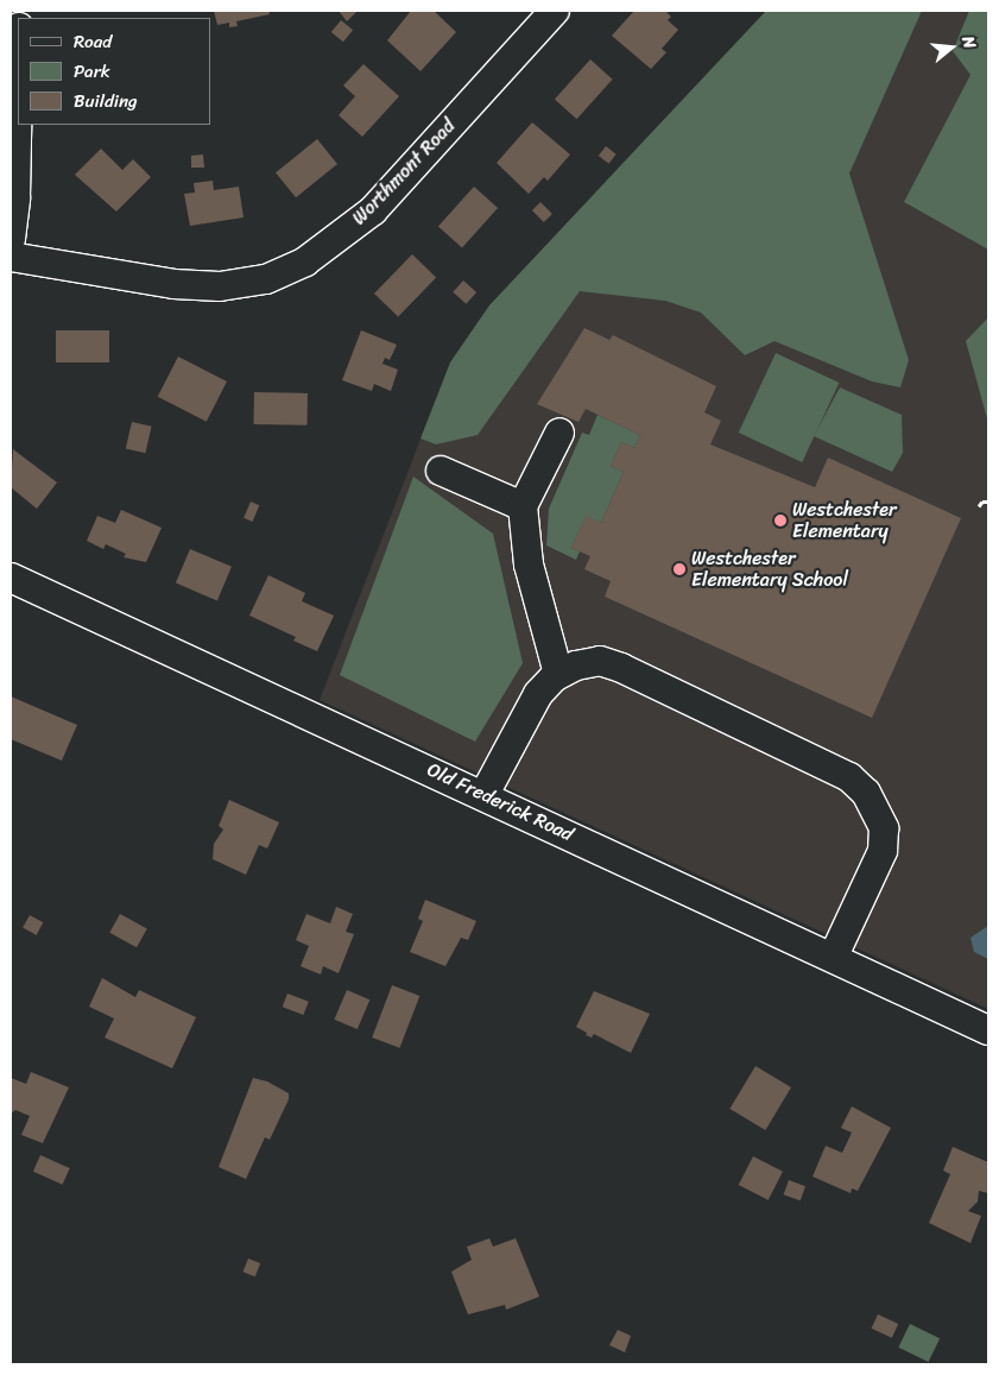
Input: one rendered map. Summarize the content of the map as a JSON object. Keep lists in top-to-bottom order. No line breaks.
{"streets":{"street":["Worthmont Road","Old Frederick Road"]},"places":["Westchester Elementary","Westchester Elementary School"],"legend":["Road","Park","Building"],"north":"right"}
